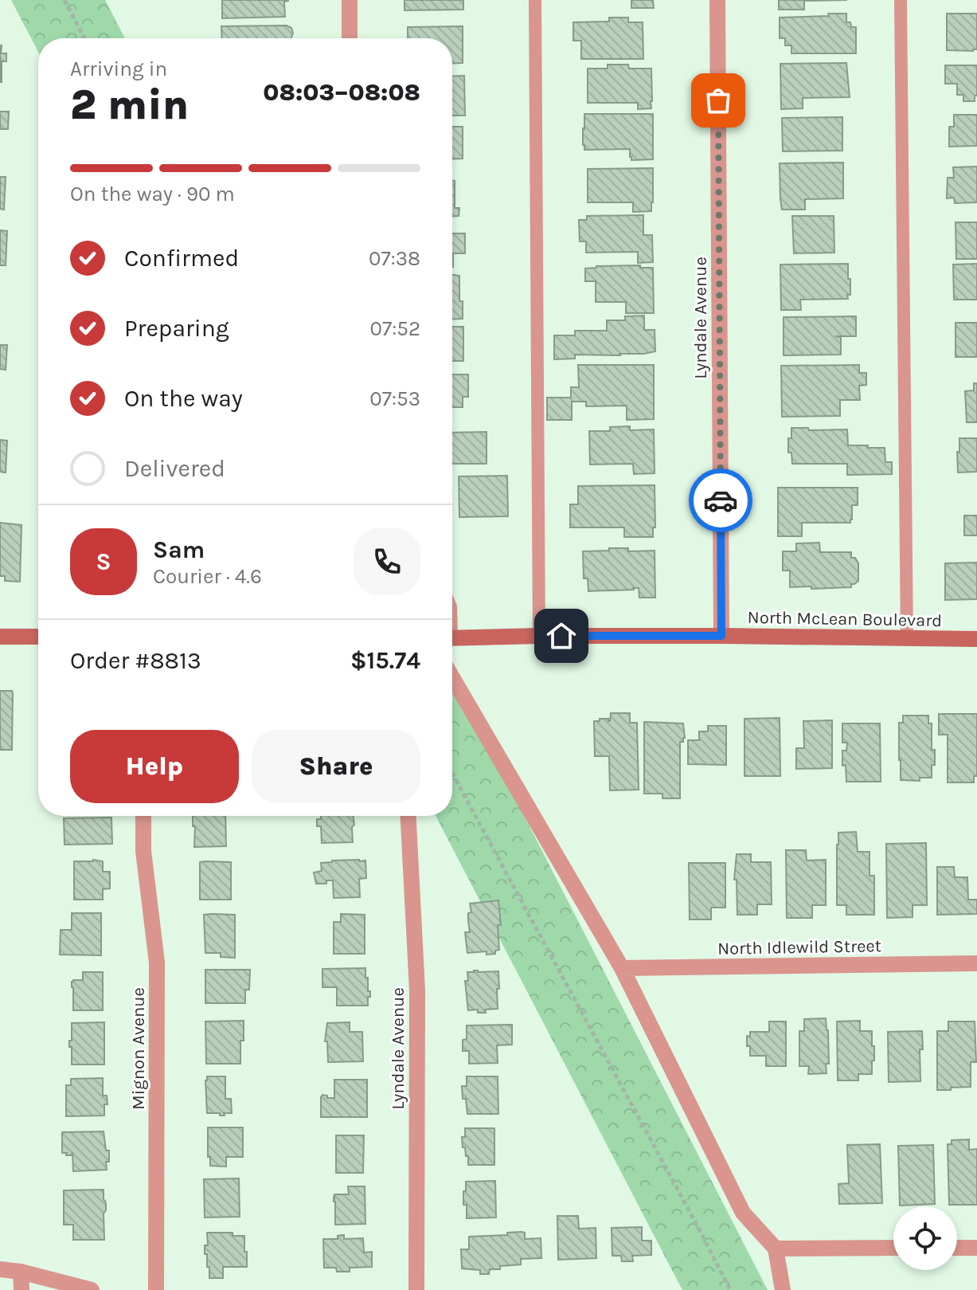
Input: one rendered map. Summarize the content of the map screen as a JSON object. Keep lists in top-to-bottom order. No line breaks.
{"streets":{"main road":["North McLean Boulevard"],"street":["Lyndale Avenue","North Idlewild Street","Mignon Avenue"]},"crossings":[["Lyndale Avenue","North McLean Boulevard"]],"page":{"heading":["2 min","Arriving in","08:03–08:08"],"panel":["Sam","Courier · 4.6","Order #8813","$15.74"],"bar":"On the way · 90 m","list":[["Confirmed","07:38"],["Preparing","07:52"],["On the way","07:53"],"Delivered"],"round":"S","buttons":["Help","Share"]}}
